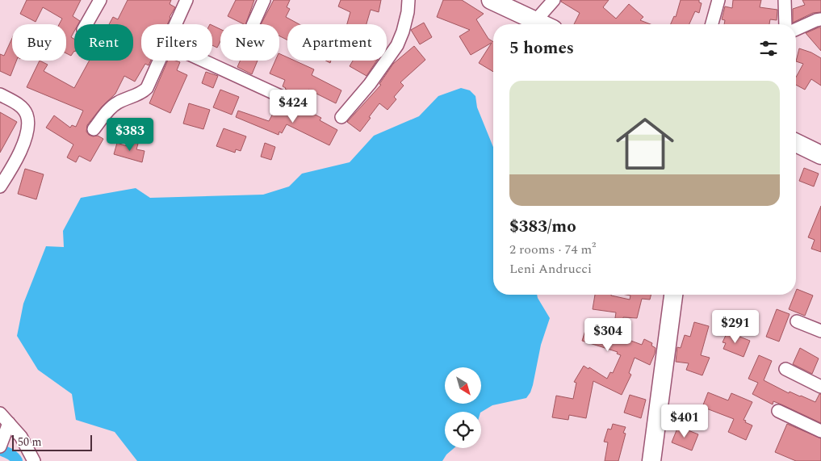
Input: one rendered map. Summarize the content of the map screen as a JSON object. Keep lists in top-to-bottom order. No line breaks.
{"scale_bar":"50 m","north":"bottom right","page":{"chip":["Buy","Rent","Filters","New","Apartment"],"heading":"5 homes","list":[{"name":"$383/mo","note":"2 rooms · 74 m² · Leni Andrucci"}],"price":["$424","$383","$291","$304","$401"],"scale":"50 m"}}
